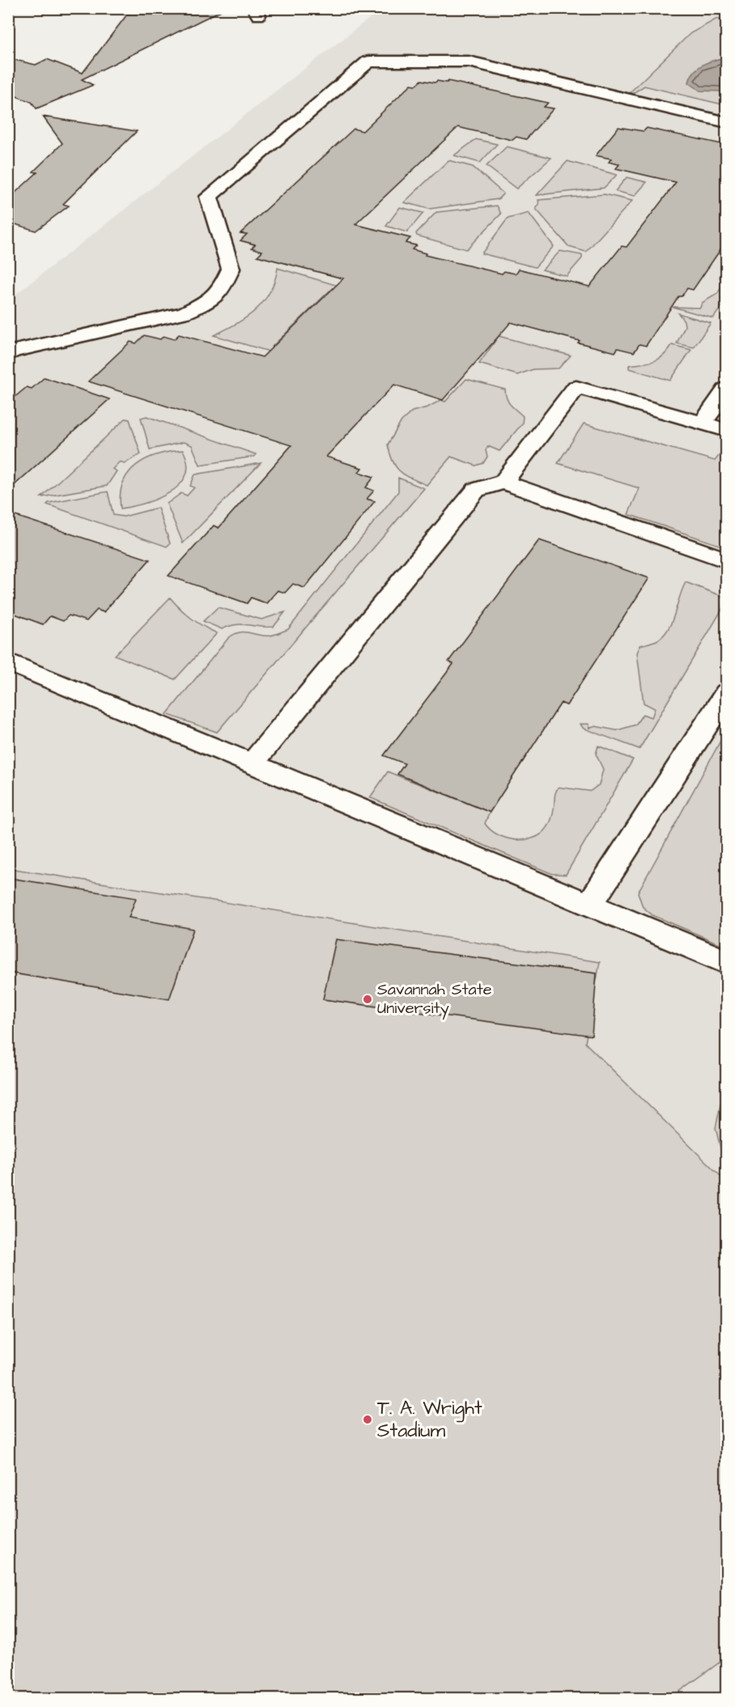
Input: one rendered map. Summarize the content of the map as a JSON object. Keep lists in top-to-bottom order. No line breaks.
{"places":["Savannah State University","T. A. Wright Stadium"]}
